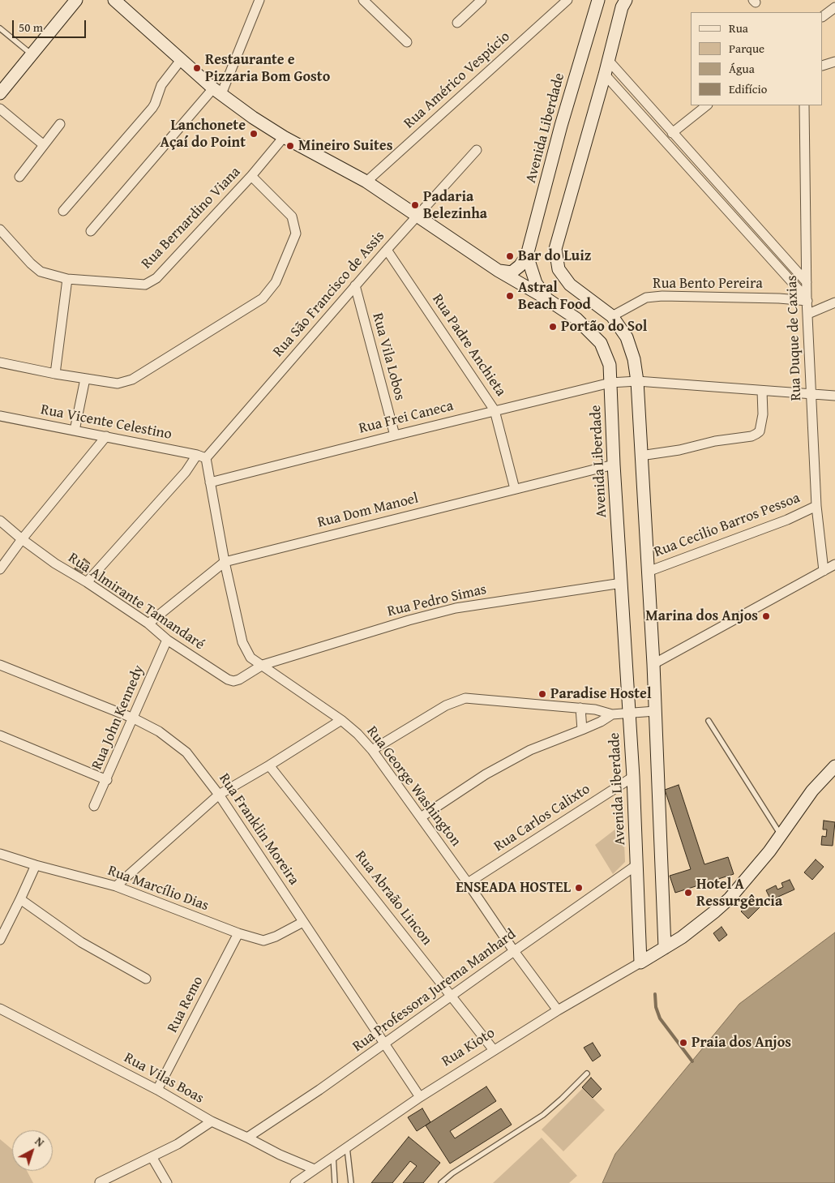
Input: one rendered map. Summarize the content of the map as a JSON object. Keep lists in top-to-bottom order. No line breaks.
{"streets":{"main road":["Avenida Liberdade","Rua Kioto"],"street":["Rua Américo Vespúcio","Rua Bernardino Viana","Rua Bento Pereira","Rua São Francisco de Assis","Rua Duque de Caxias","Rua Padre Anchieta","Rua Vila Lobos","Rua Frei Caneca","Rua Vicente Celestino","Rua Dom Manoel","Rua Cecilio Barros Pessoa","Rua Pedro Simas","Rua Almirante Tamandaré","Rua John Kennedy","Rua George Washington","Rua Carlos Calixto","Rua Franklin Moreira","Rua Marcílio Dias","Rua Abraão Lincon","Rua Professora Jurema Manhard","Rua Remo","Rua Vilas Boas"]},"crossings":[["Avenida Liberdade","Rua Frei Caneca"],["Avenida Liberdade","Rua Dom Manoel"],["Avenida Liberdade","Rua Pedro Simas"],["Avenida Liberdade","Rua Carlos Calixto"],["Avenida Liberdade","Rua Professora Jurema Manhard"],["Avenida Liberdade","Rua Kioto"],["Rua Bento Pereira","Rua Duque de Caxias"],["Rua São Francisco de Assis","Rua Padre Anchieta"],["Rua São Francisco de Assis","Rua Vila Lobos"],["Rua São Francisco de Assis","Rua Vicente Celestino"],["Rua São Francisco de Assis","Rua Almirante Tamandaré"],["Rua São Francisco de Assis","Rua George Washington"],["Rua Duque de Caxias","Rua Frei Caneca"],["Rua Duque de Caxias","Rua Cecilio Barros Pessoa"],["Rua Padre Anchieta","Rua Frei Caneca"],["Rua Padre Anchieta","Rua Dom Manoel"],["Rua Vila Lobos","Rua Frei Caneca"],["Rua Frei Caneca","Rua George Washington"],["Rua Vicente Celestino","Rua George Washington"],["Rua Dom Manoel","Rua Almirante Tamandaré"],["Rua Dom Manoel","Rua George Washington"],["Rua Pedro Simas","Rua Almirante Tamandaré"],["Rua Pedro Simas","Rua George Washington"],["Rua Almirante Tamandaré","Rua John Kennedy"],["Rua Almirante Tamandaré","Rua George Washington"],["Rua John Kennedy","Rua Franklin Moreira"],["Rua George Washington","Rua Carlos Calixto"],["Rua George Washington","Rua Professora Jurema Manhard"],["Rua George Washington","Rua Kioto"],["Rua Franklin Moreira","Rua Marcílio Dias"],["Rua Franklin Moreira","Rua Professora Jurema Manhard"],["Rua Franklin Moreira","Rua Kioto"],["Rua Marcílio Dias","Rua Remo"],["Rua Abraão Lincon","Rua Professora Jurema Manhard"],["Rua Abraão Lincon","Rua Kioto"],["Rua Professora Jurema Manhard","Rua Vilas Boas"],["Rua Remo","Rua Vilas Boas"],["Rua Kioto","Rua Vilas Boas"]],"places":["Restaurante e Pizzaria Bom Gosto","Lanchonete Açaí do Point","Mineiro Suites","Padaria Belezinha","Bar do Luiz","Astral Beach Food","Portão do Sol","Marina dos Anjos","Paradise Hostel","ENSEADA HOSTEL","Hotel A Ressurgência","Praia dos Anjos"],"legend":["Rua","Parque","Água","Edifício"],"scale_bar":"50 m","north":"top right"}
